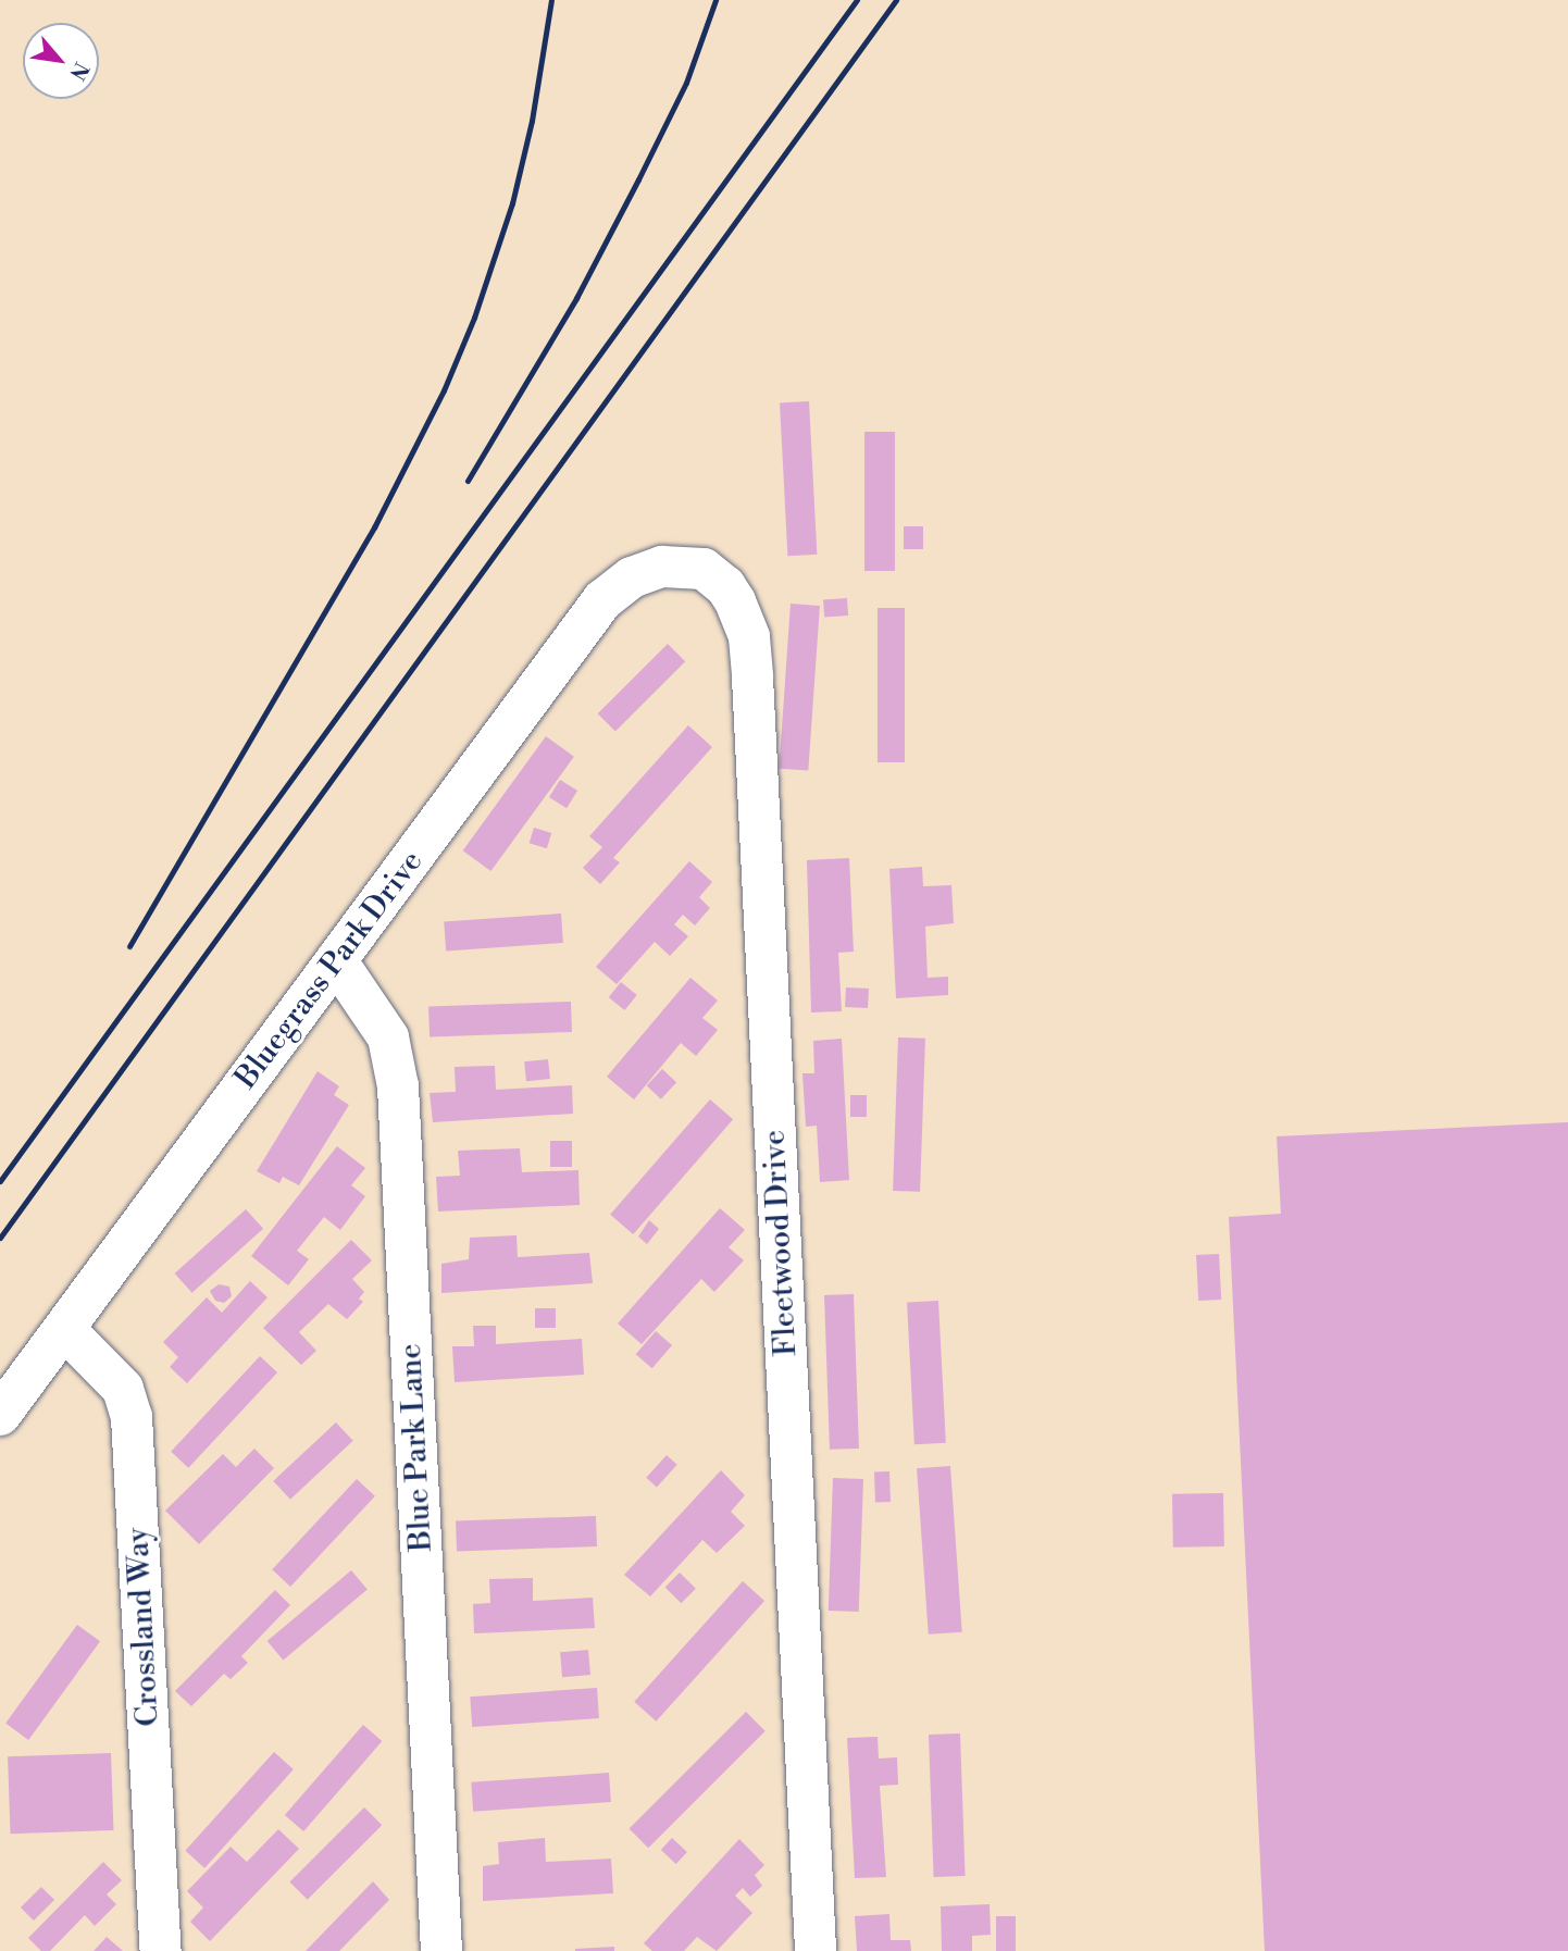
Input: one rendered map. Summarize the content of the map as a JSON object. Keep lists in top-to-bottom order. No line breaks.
{"streets":{"street":["Bluegrass Park Drive","Fleetwood Drive","Blue Park Lane","Crossland Way"]},"crossings":[["Bluegrass Park Drive","Fleetwood Drive"],["Bluegrass Park Drive","Blue Park Lane"],["Bluegrass Park Drive","Crossland Way"]],"north":"bottom right"}
